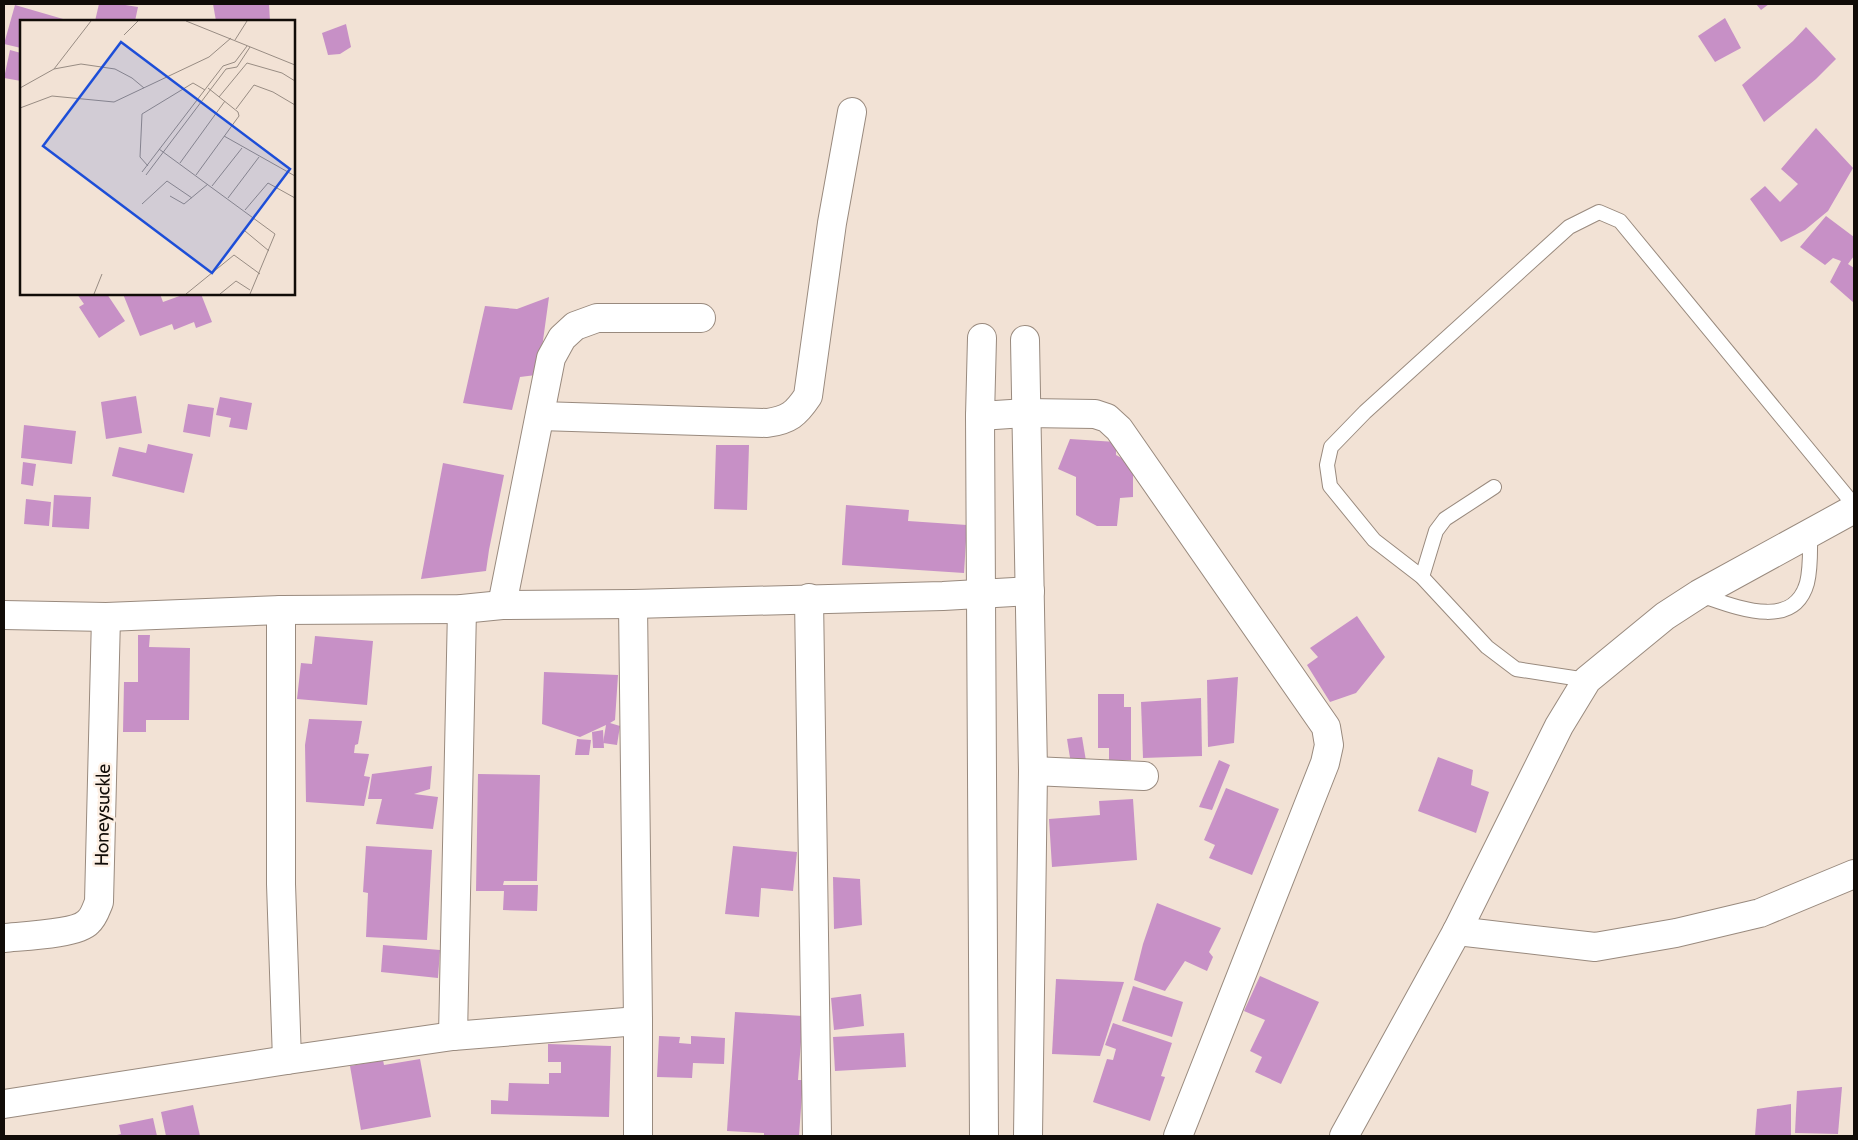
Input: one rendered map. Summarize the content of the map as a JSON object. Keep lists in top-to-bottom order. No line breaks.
{"streets":{"street":["Honeysuckle"]}}
